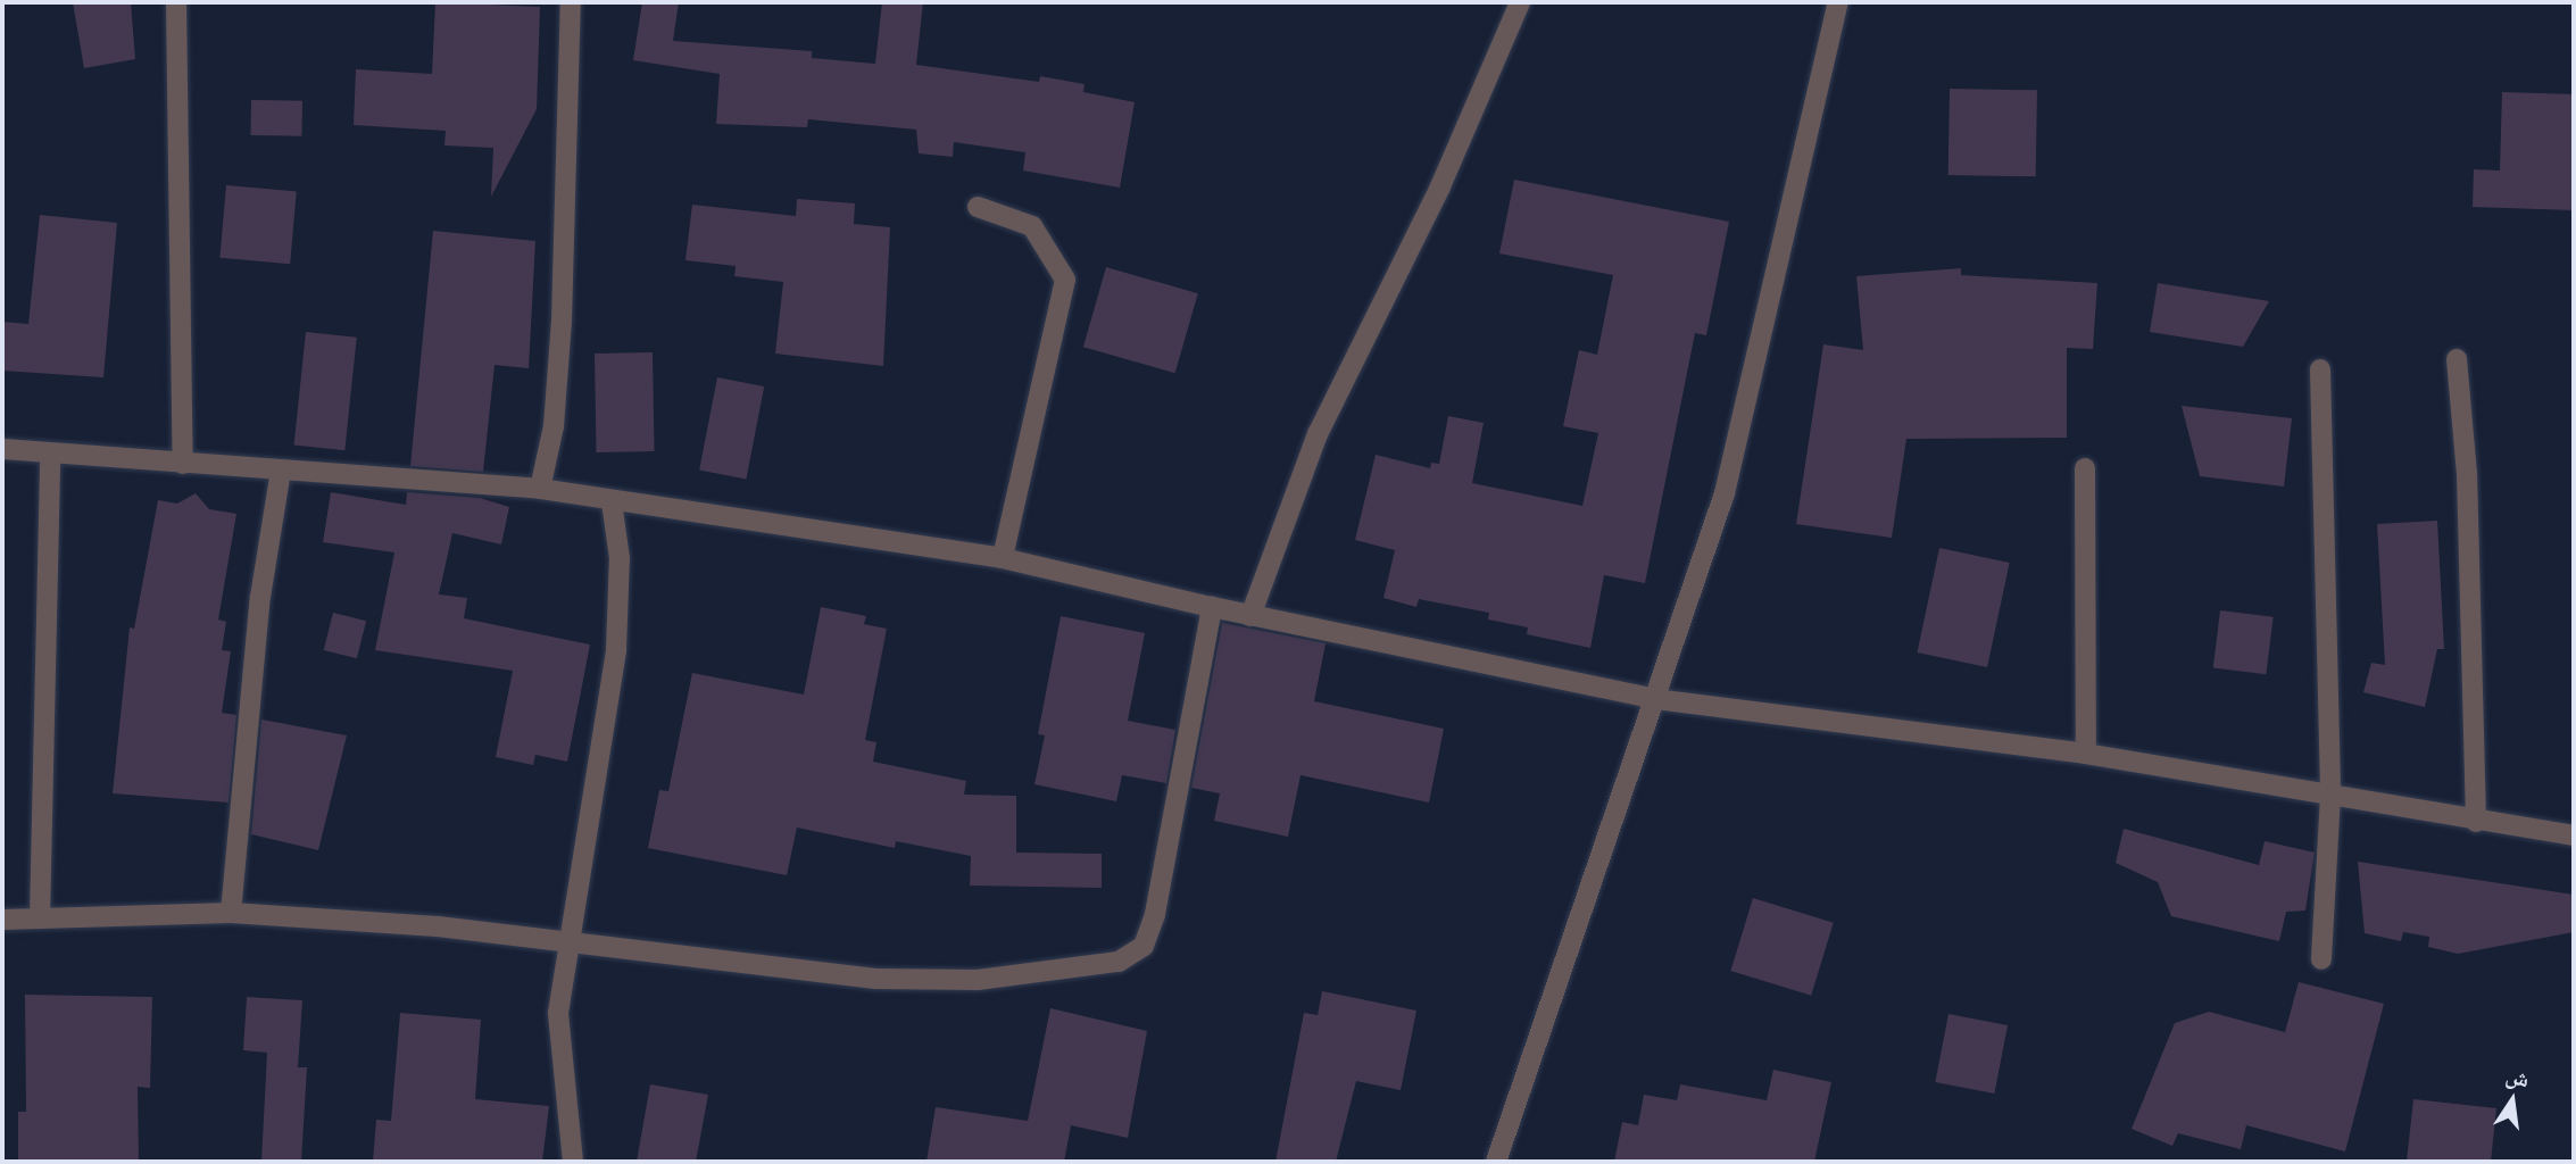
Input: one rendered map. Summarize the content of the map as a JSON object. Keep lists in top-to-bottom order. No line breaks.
{"north":"top"}
